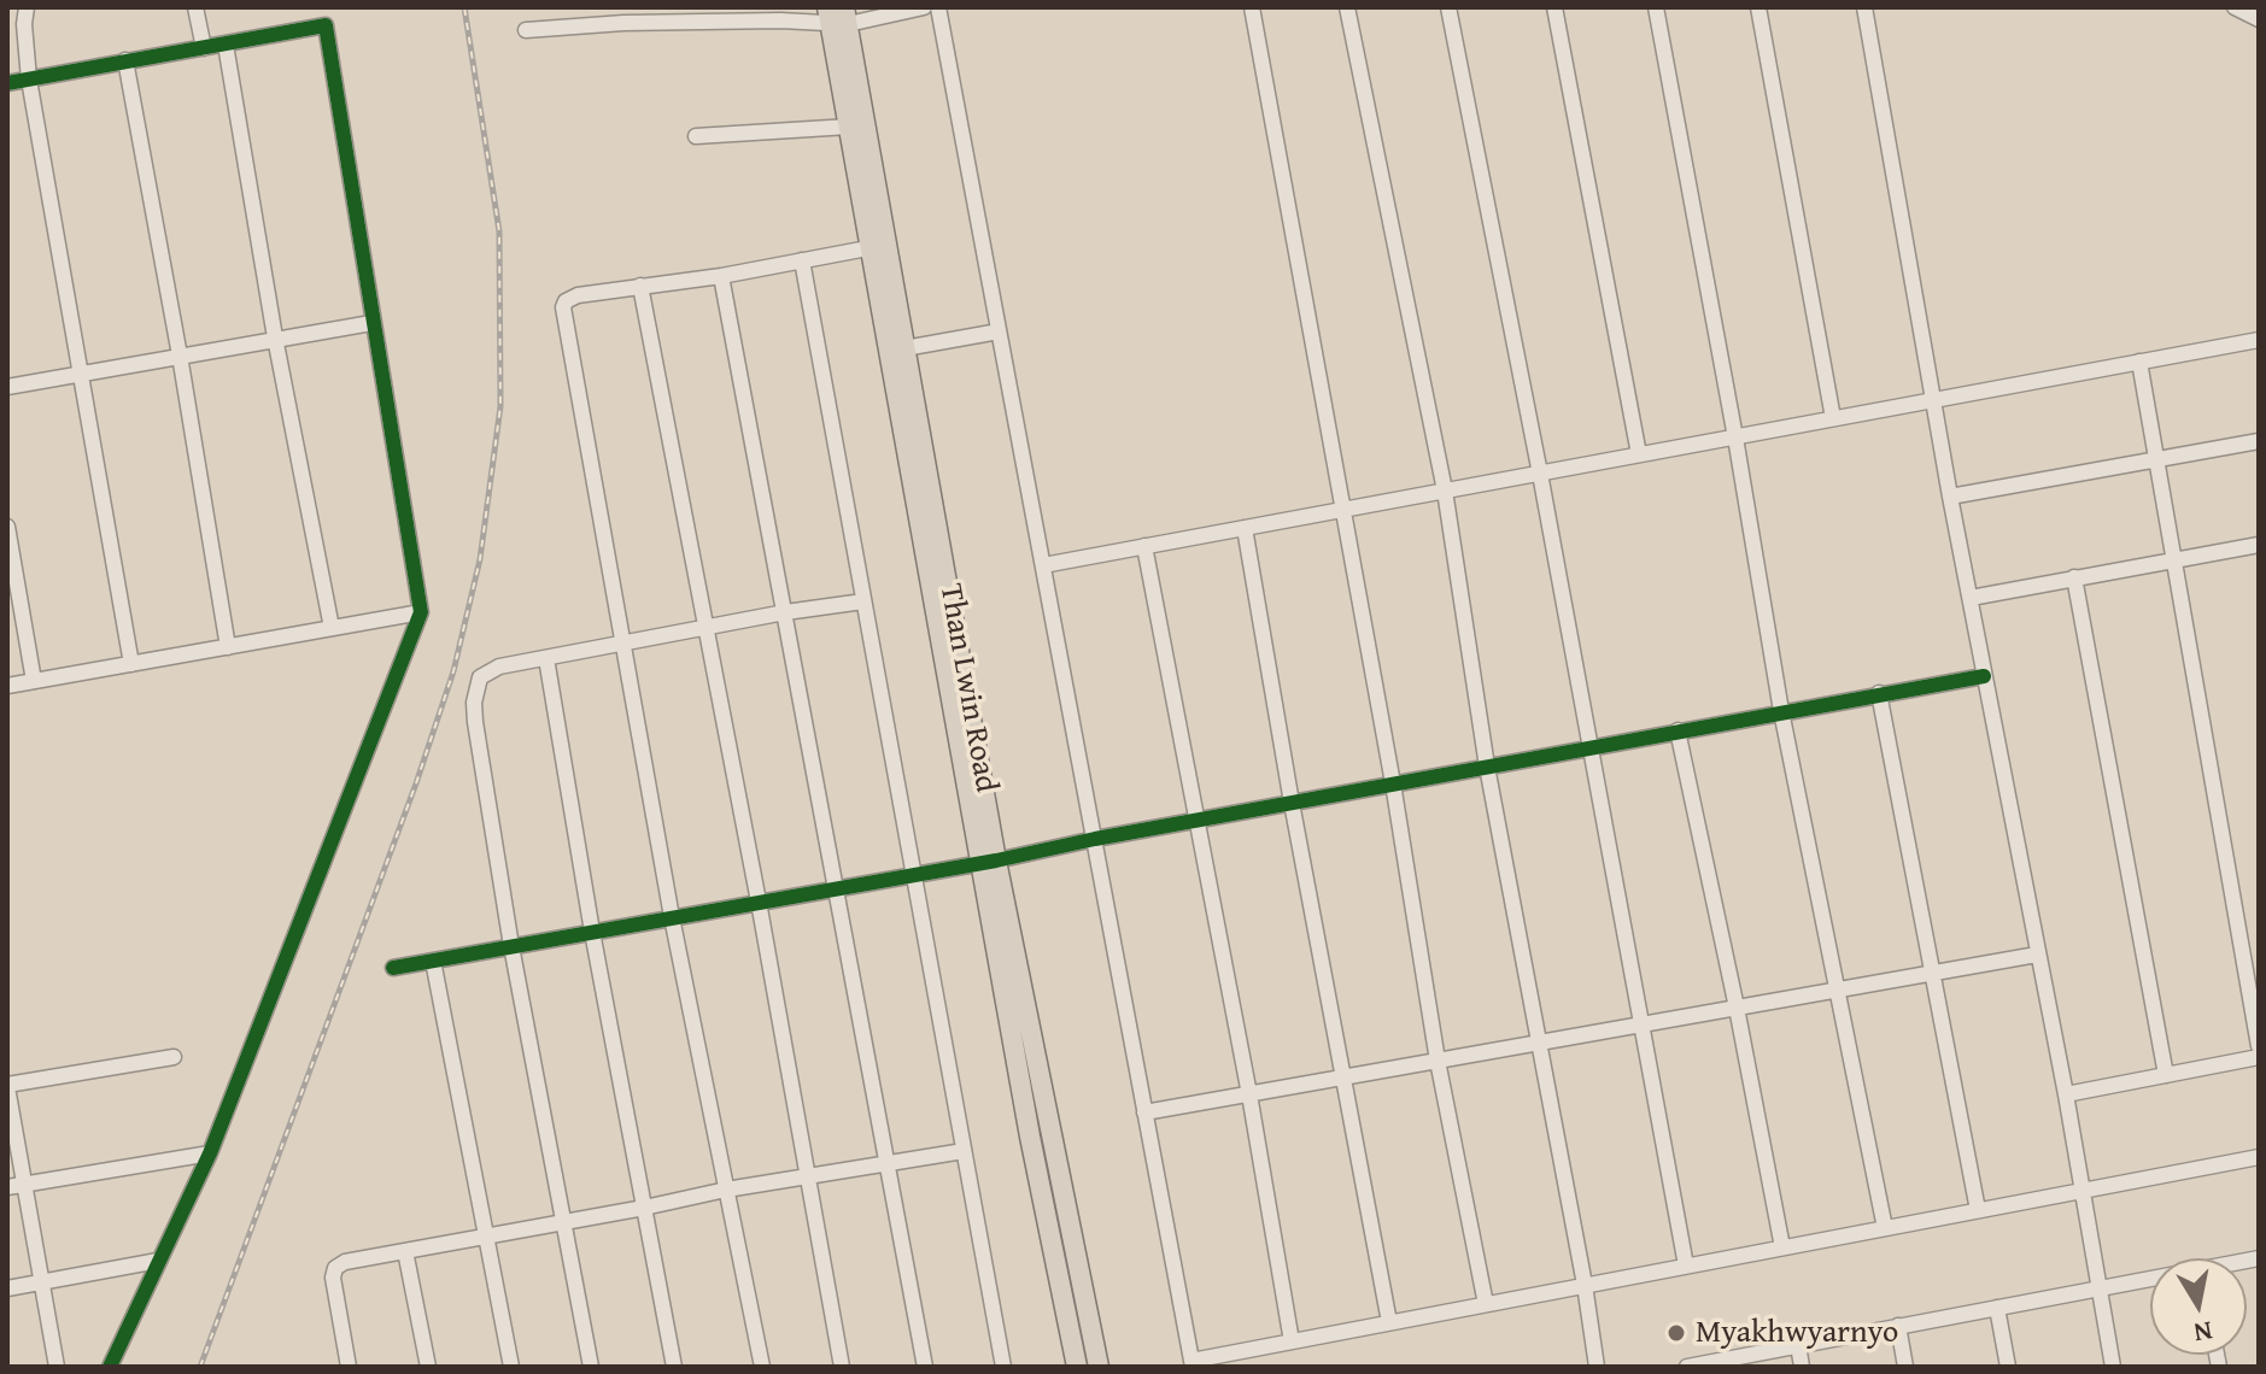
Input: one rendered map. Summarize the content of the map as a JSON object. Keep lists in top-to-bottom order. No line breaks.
{"streets":{"main road":["Than Lwin Road"]},"places":["Myakhwyarnyo"],"north":"bottom"}
